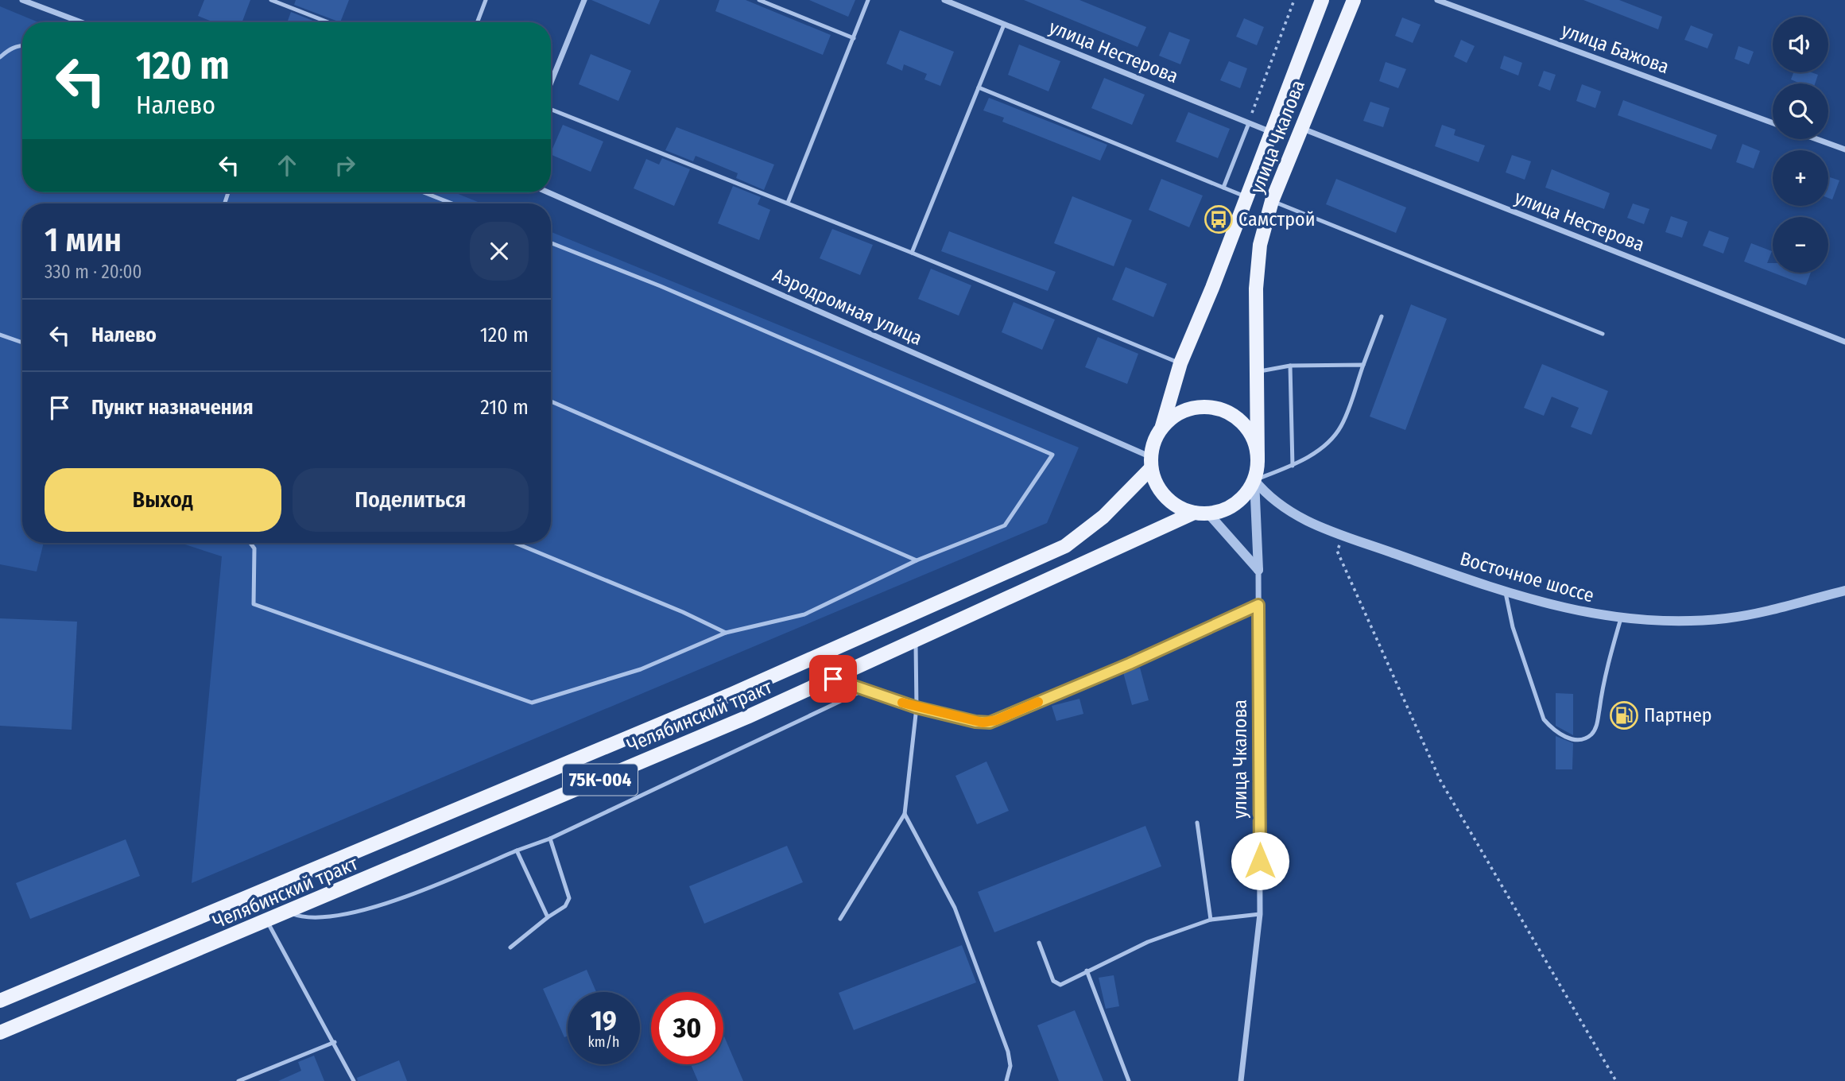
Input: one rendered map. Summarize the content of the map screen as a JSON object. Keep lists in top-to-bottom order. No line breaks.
{"streets":{"main road":["улица Чкалова","Челябинский тракт","75К-004"],"street":["улица Бажова","улица Нестерова","Аэродромная улица","Восточное шоссе"]},"crossings":[["улица Нестерова","улица Чкалова"],["улица Чкалова","Аэродромная улица"],["улица Чкалова","Восточное шоссе"],["улица Чкалова","Челябинский тракт"],["Аэродромная улица","Восточное шоссе"],["Аэродромная улица","Челябинский тракт"],["Восточное шоссе","Челябинский тракт"]],"places":{"bus stop":["Самстрой"],"fuel station":["Партнер"]},"page":{"map_buttons":["+","−"],"turn":["120 m","Налево"],"heading":["1 мин","330 m · 20:00"],"list":[{"name":"Налево","value":"120 m"},{"name":"Пункт назначения","value":"210 m"}],"buttons":["Выход","Поделиться"],"speed":"19 km/h","limit":"30"}}
